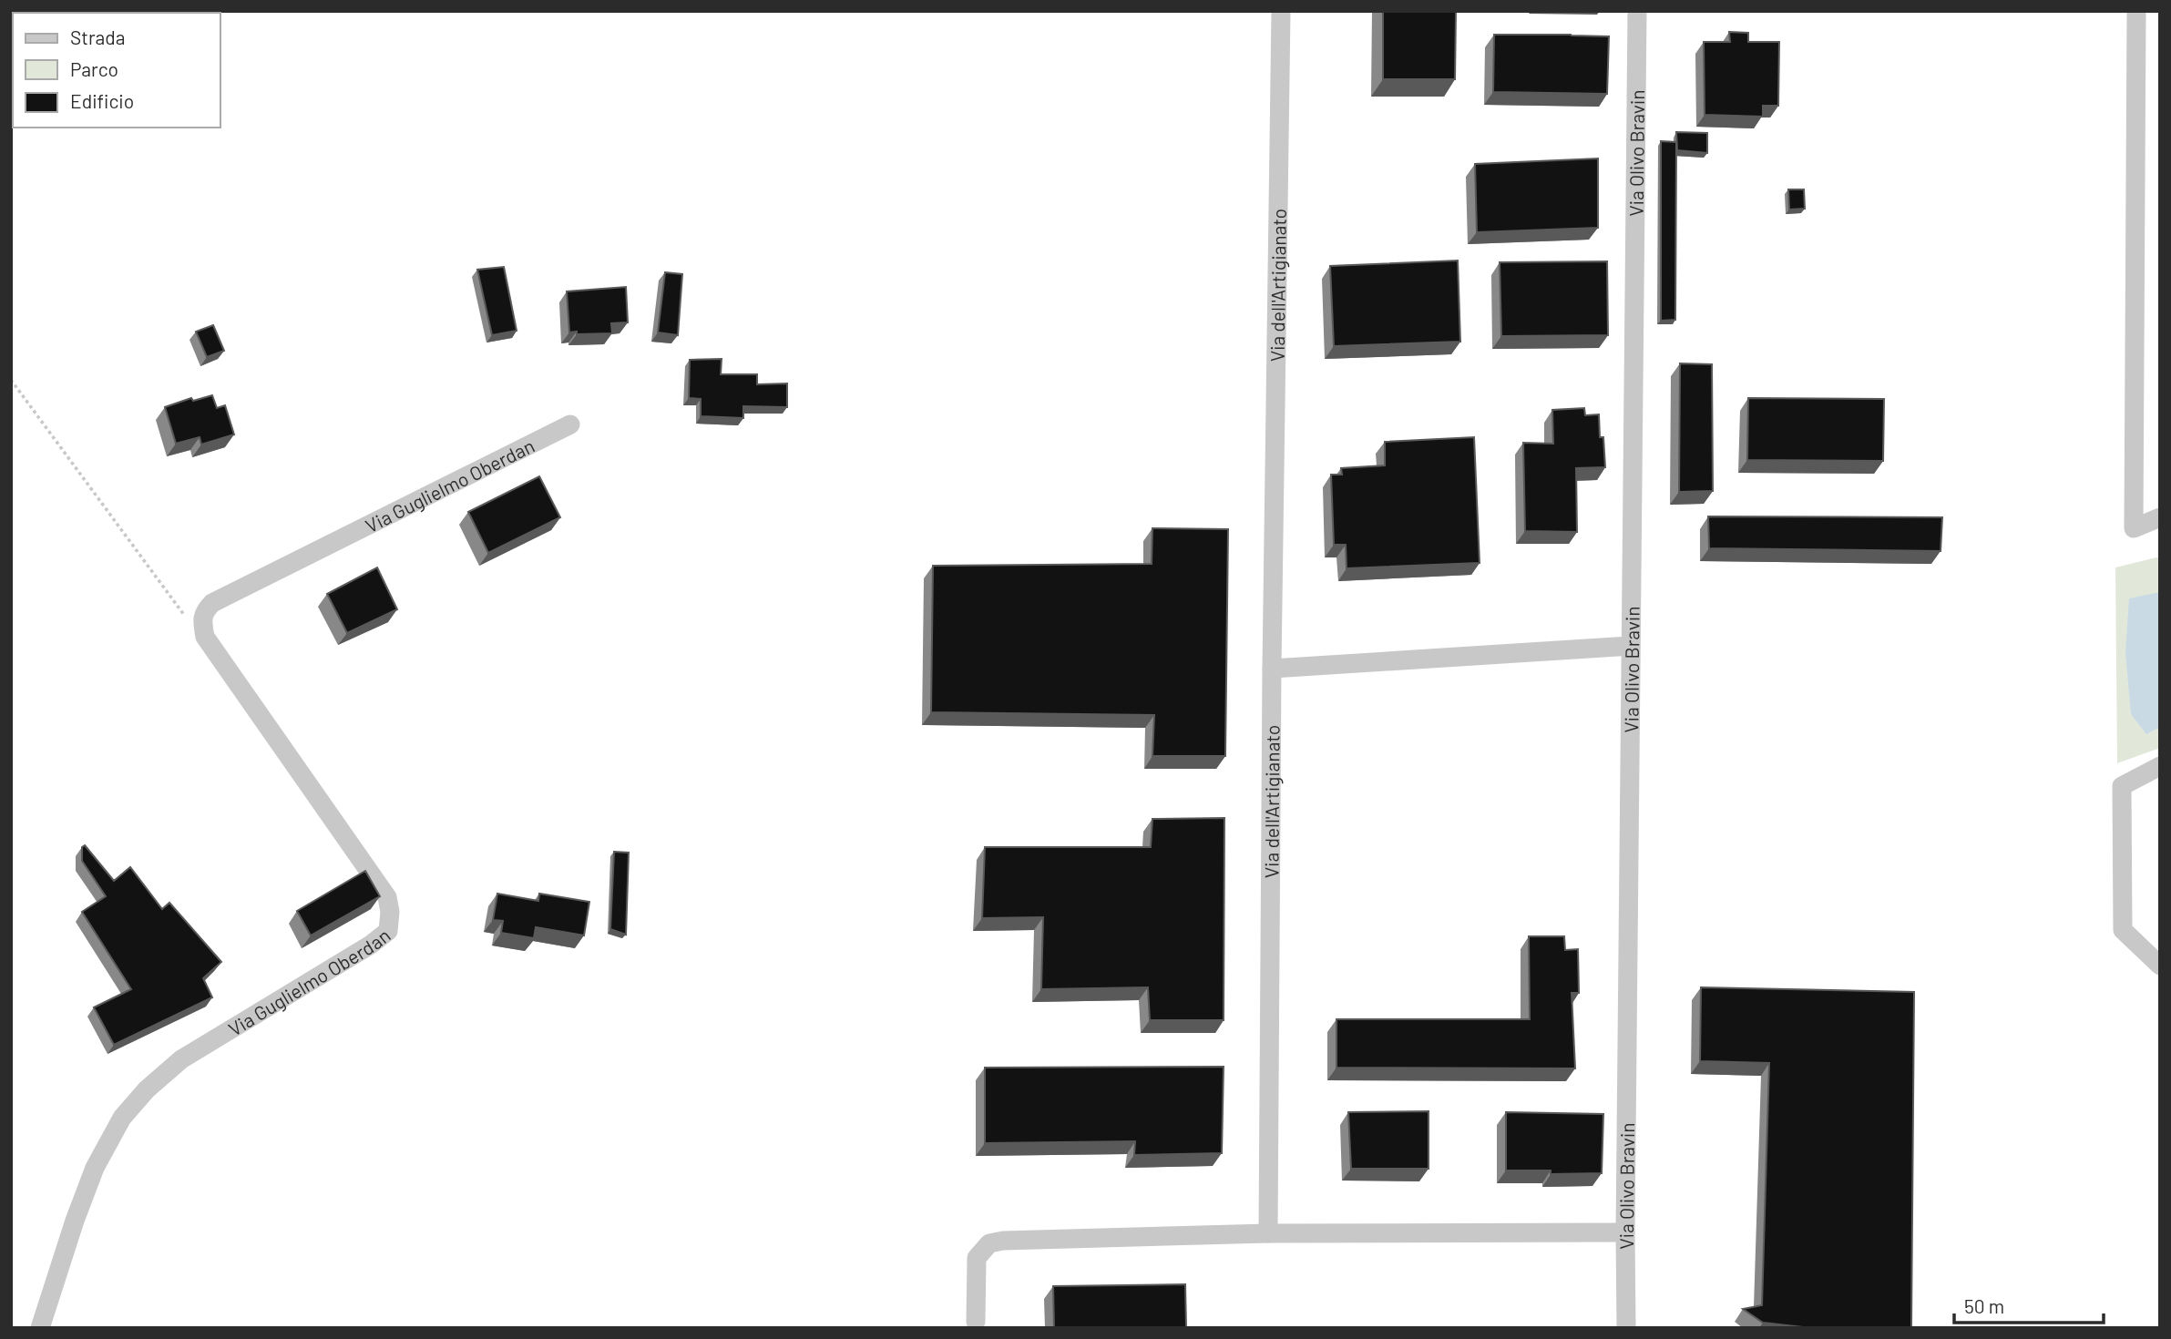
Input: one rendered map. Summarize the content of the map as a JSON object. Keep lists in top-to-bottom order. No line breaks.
{"streets":{"street":["Via Olivo Bravin","Via dell'Artigianato","Via Guglielmo Oberdan"]},"legend":["Strada","Parco","Edificio"],"scale_bar":"50 m"}
